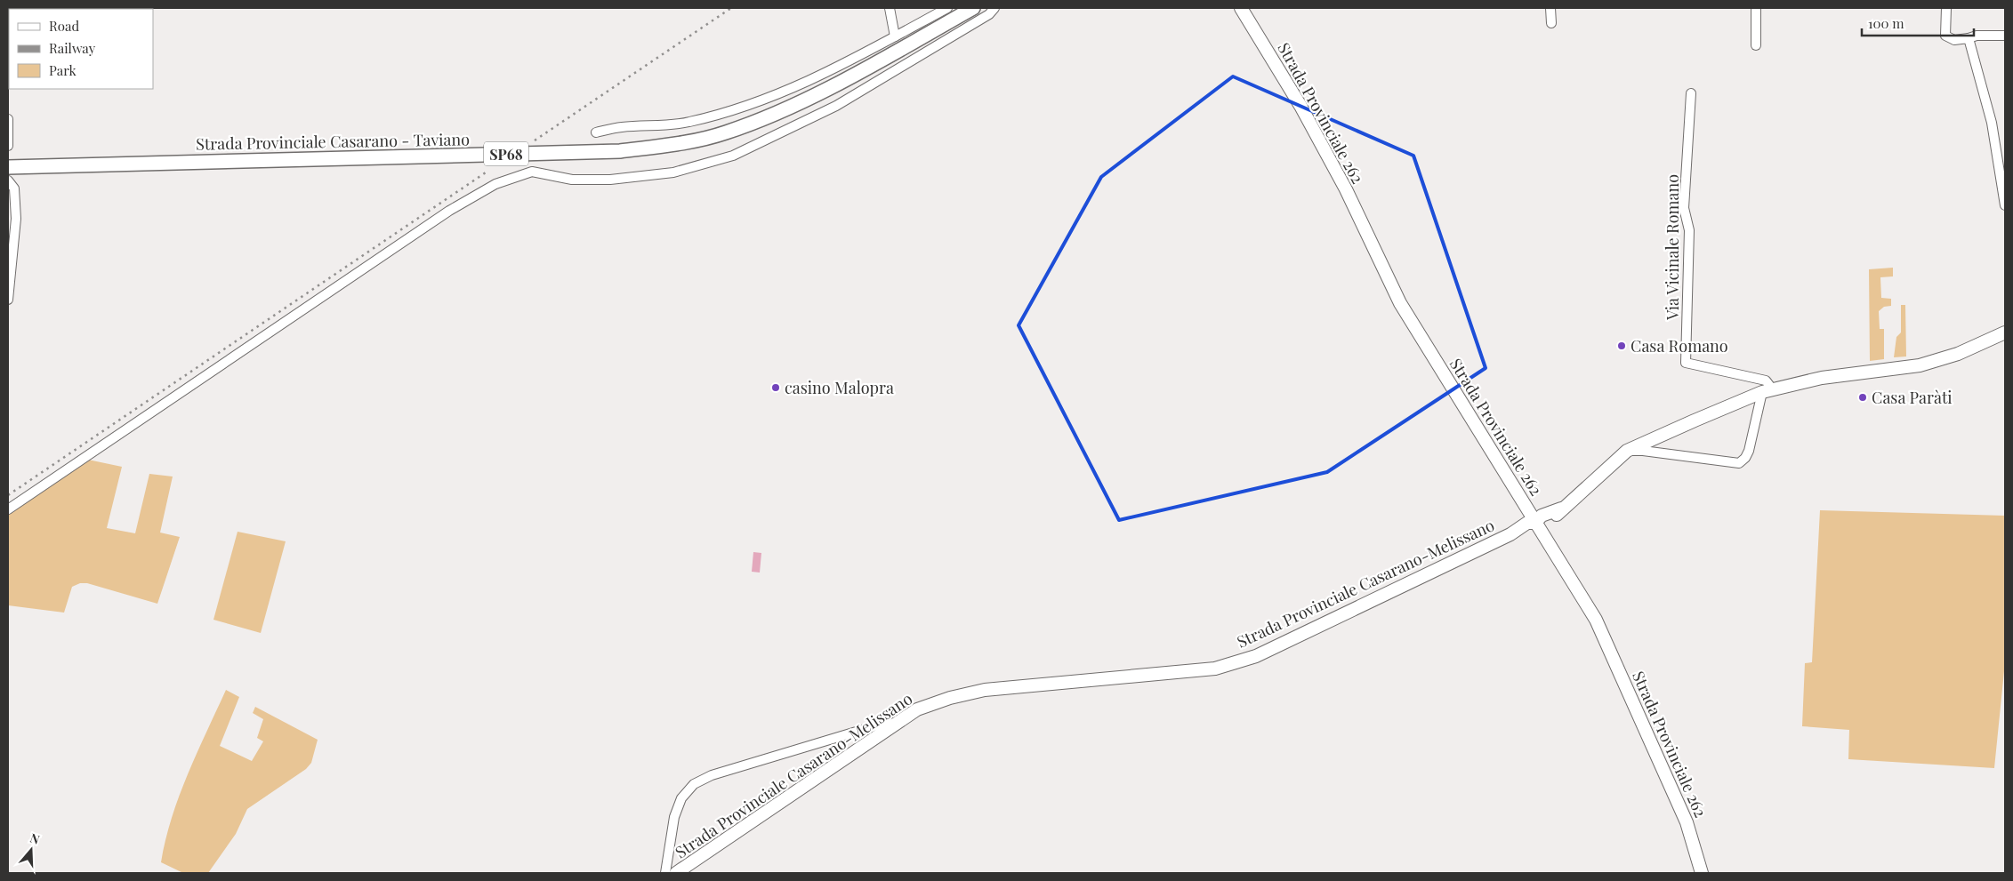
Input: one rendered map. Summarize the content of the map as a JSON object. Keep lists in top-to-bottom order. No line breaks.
{"streets":{"main road":["Strada Provinciale 262","Strada Provinciale Casarano - Taviano","SP68","Strada Provinciale Casarano-Melissano"],"street":["Via Vicinale Romano"]},"crossings":[["Strada Provinciale 262","Strada Provinciale Casarano-Melissano"],["Via Vicinale Romano","Strada Provinciale Casarano-Melissano"]],"places":["Casa Romano","casino Malopra","Casa Paràti"],"legend":["Road","Railway","Park"],"scale_bar":"100 m","north":"top"}
